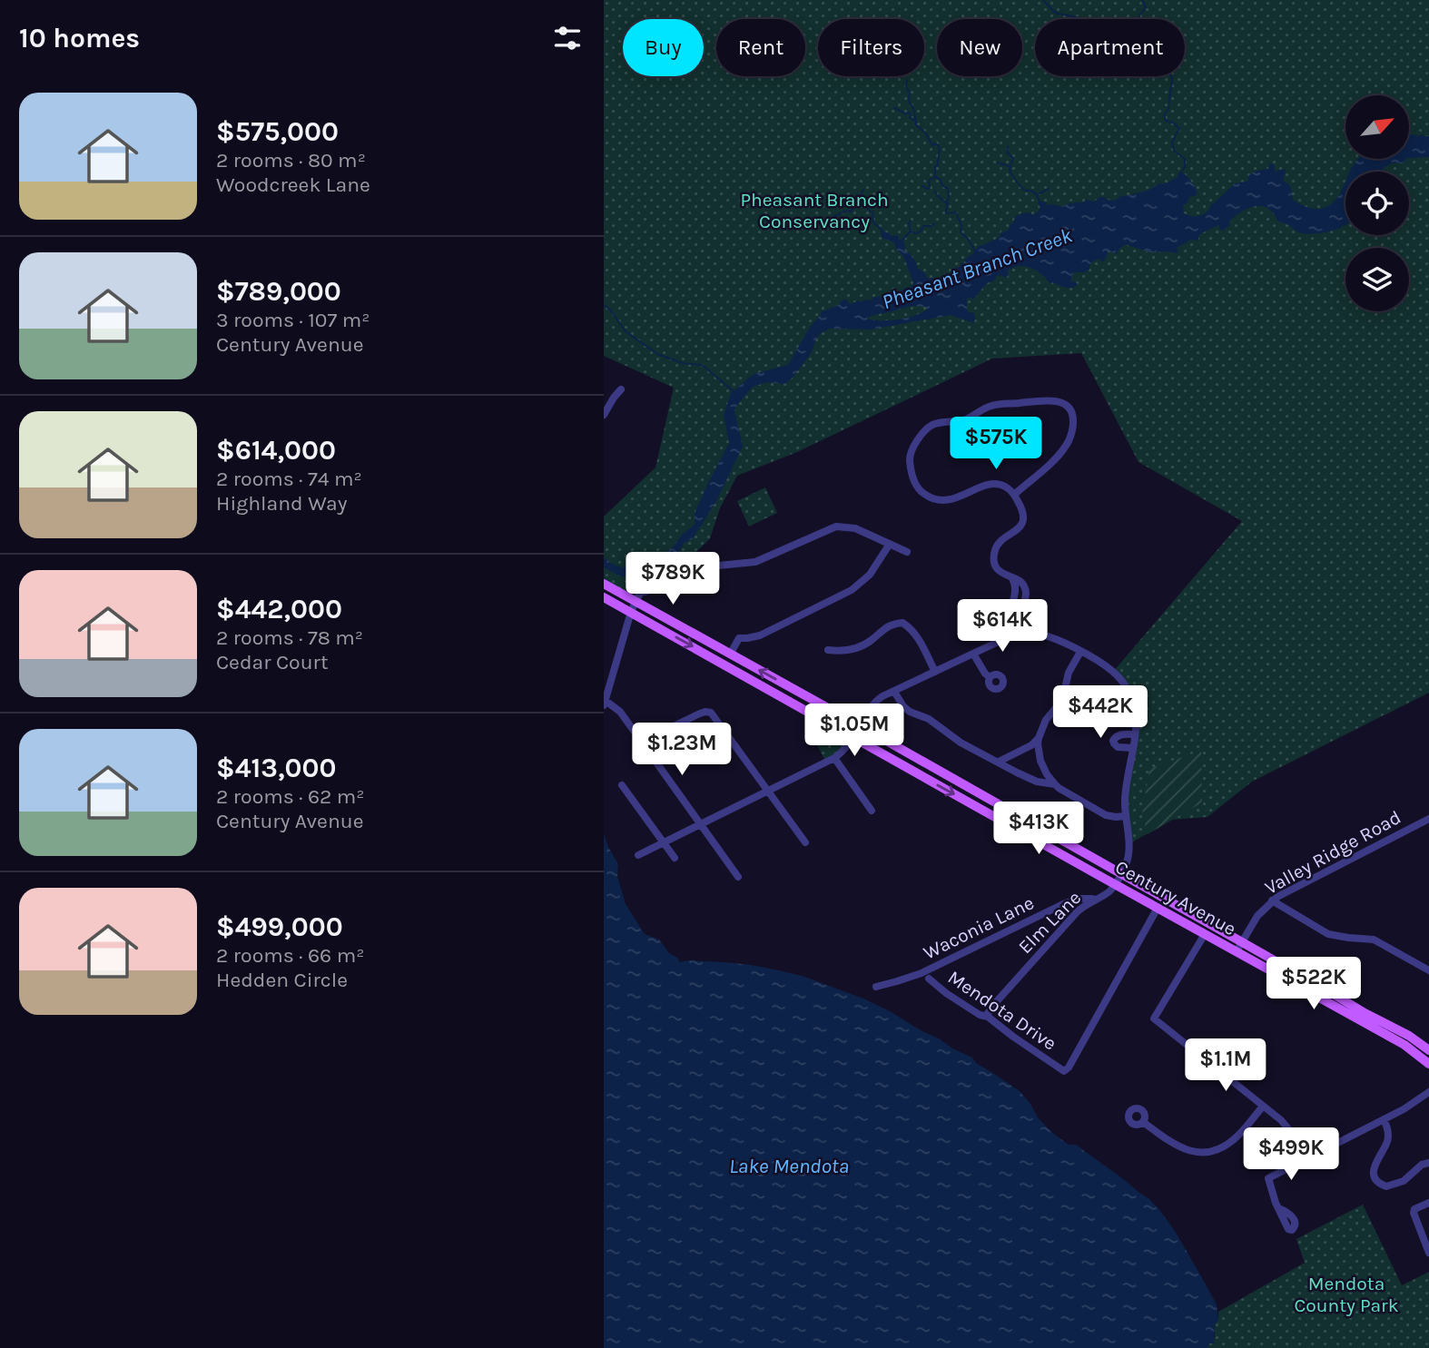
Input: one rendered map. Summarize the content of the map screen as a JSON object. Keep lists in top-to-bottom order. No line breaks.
{"streets":{"main road":["Century Avenue"],"street":["Valley Ridge Road","Elm Lane","Waconia Lane","Mendota Drive"]},"crossings":[["Valley Ridge Road","Century Avenue"],["Century Avenue","Elm Lane"],["Century Avenue","Mendota Drive"],["Elm Lane","Waconia Lane"],["Elm Lane","Mendota Drive"]],"water":["Pheasant Branch Creek","Lake Mendota"],"parks":["Pheasant Branch Conservancy","Mendota County Park"],"north":"top right","page":{"heading":"10 homes","chip":["Buy","Rent","Filters","New","Apartment"],"list":[{"name":"$575,000","note":"2 rooms · 80 m² · Woodcreek Lane"},{"name":"$789,000","note":"3 rooms · 107 m² · Century Avenue"},{"name":"$614,000","note":"2 rooms · 74 m² · Highland Way"},{"name":"$442,000","note":"2 rooms · 78 m² · Cedar Court"},{"name":"$413,000","note":"2 rooms · 62 m² · Century Avenue"},{"name":"$499,000","note":"2 rooms · 66 m² · Hedden Circle"}],"price":["$575K","$789K","$614K","$442K","$1.05M","$1.23M","$413K","$522K","$1.1M","$499K"]}}
